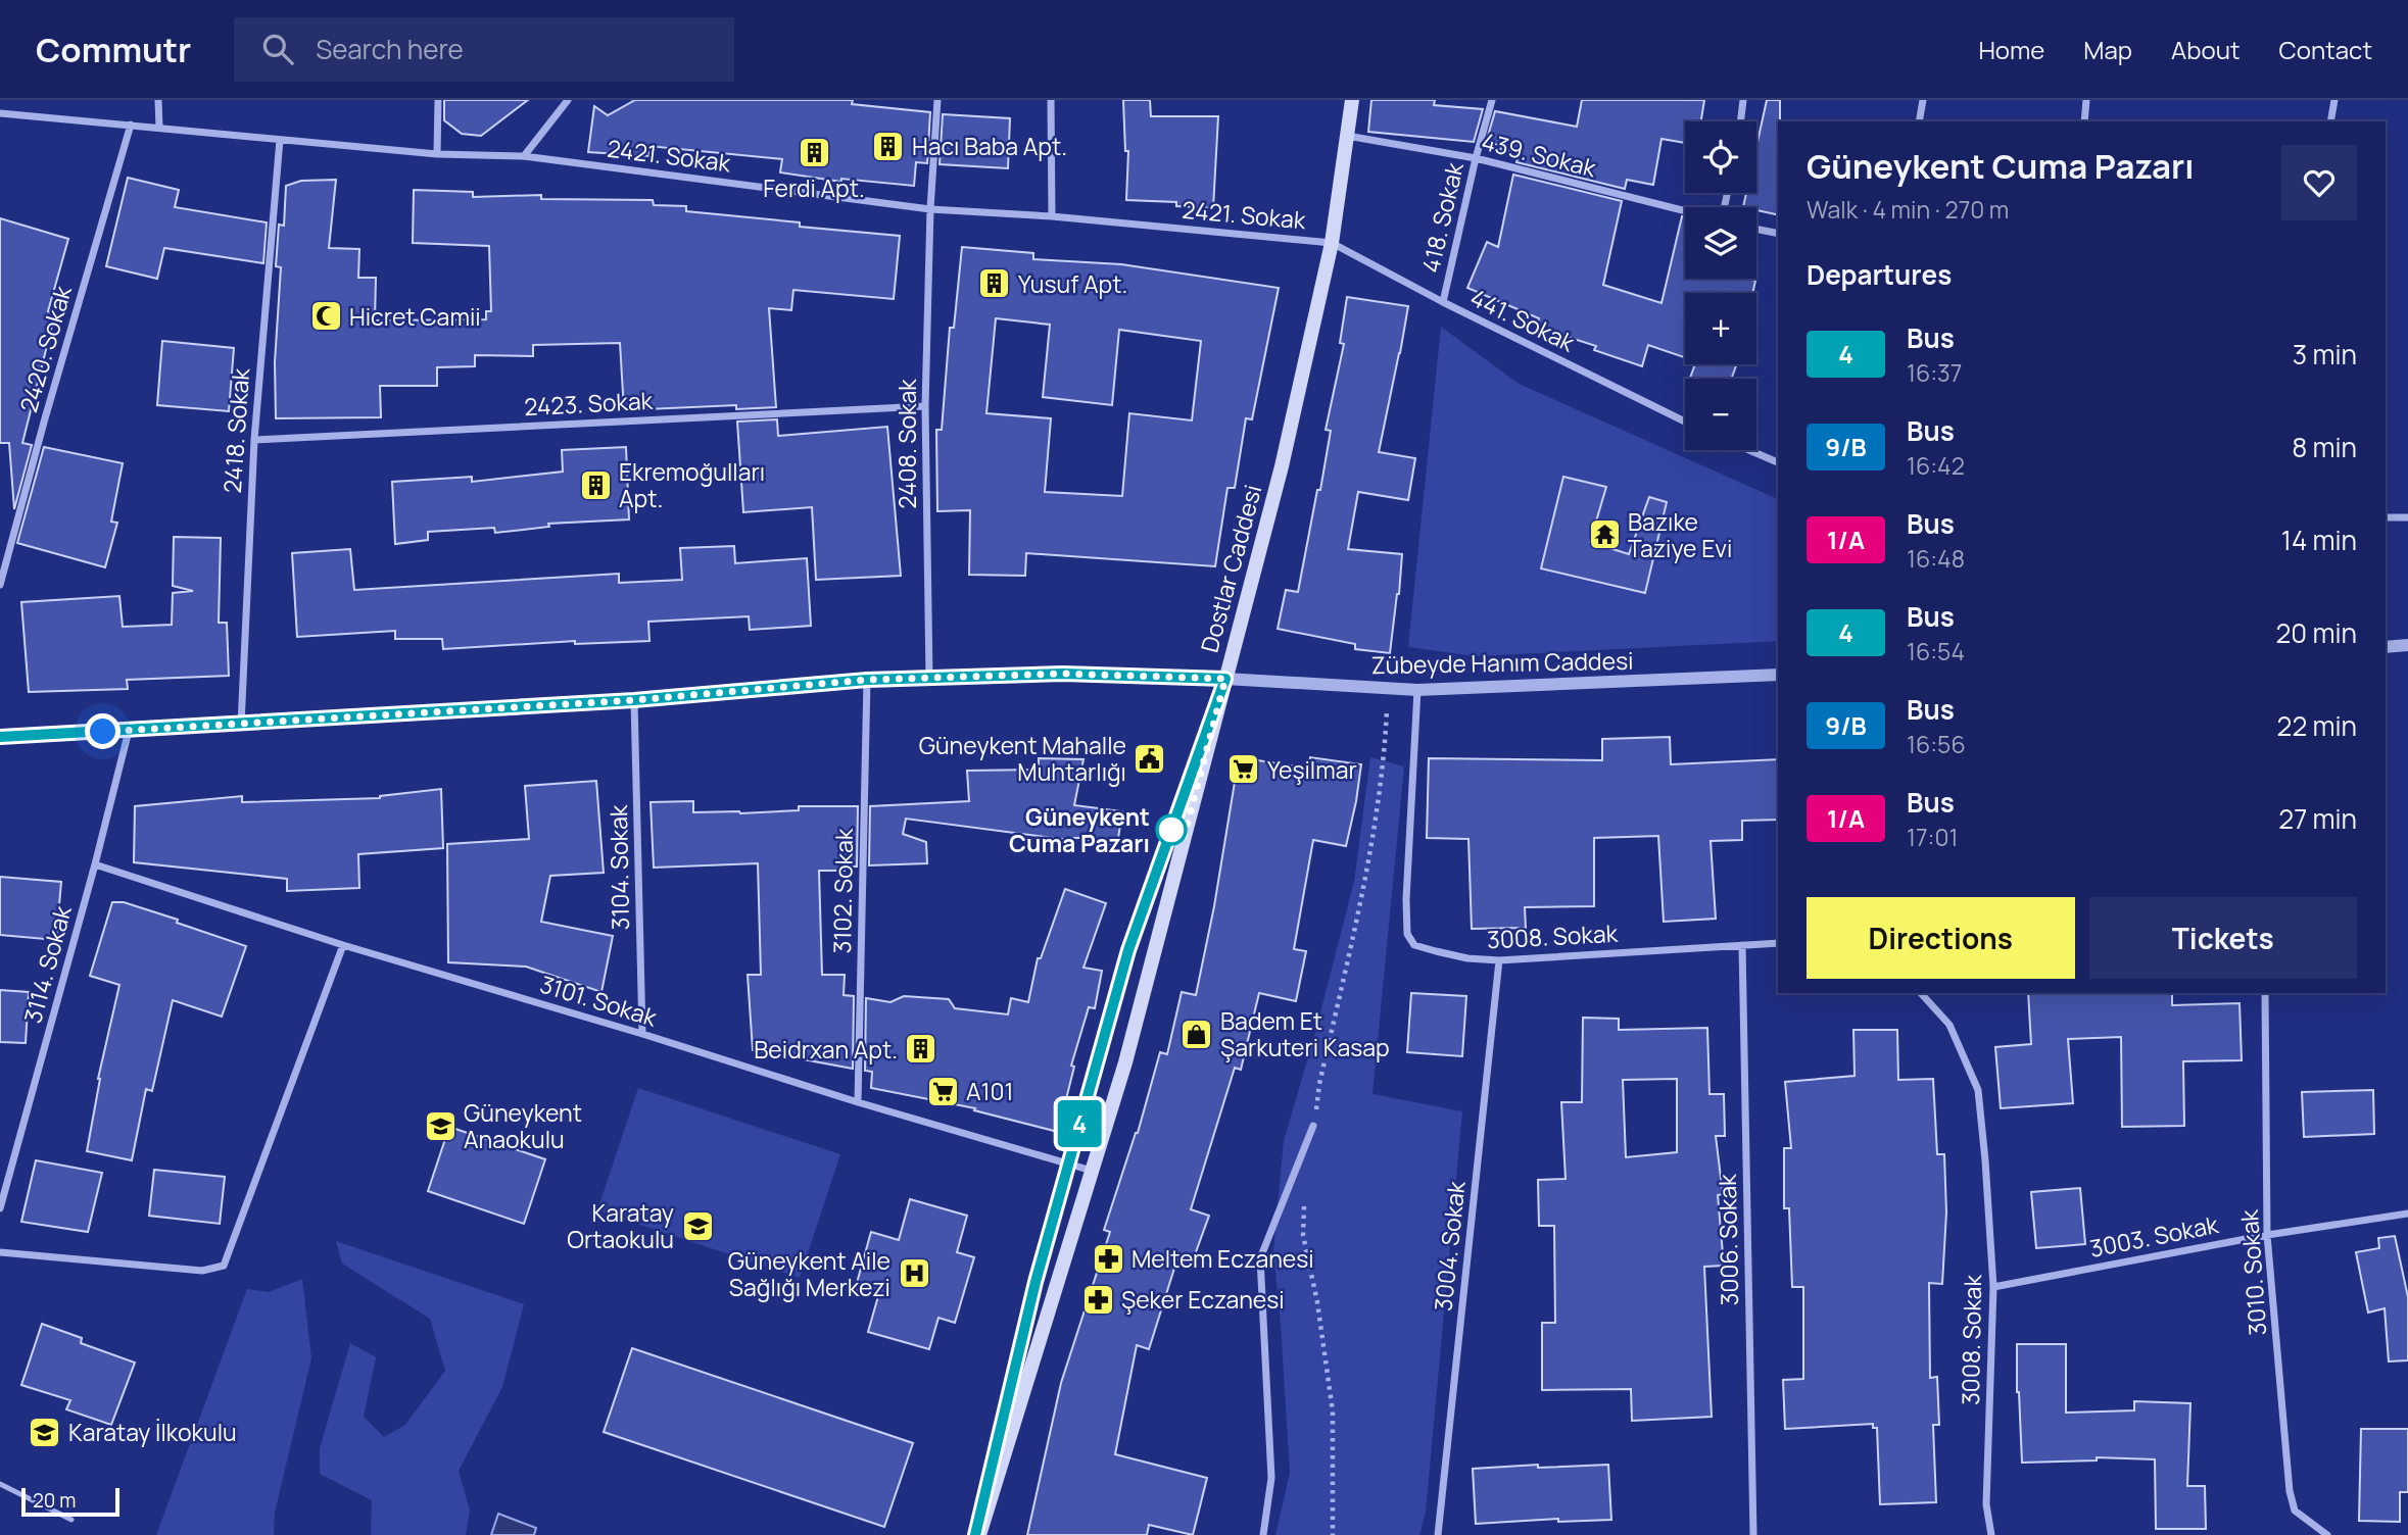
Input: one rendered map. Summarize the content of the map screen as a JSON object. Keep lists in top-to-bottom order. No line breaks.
{"streets":{"main road":["Dostlar Caddesi"],"street":["439. Sokak","2421. Sokak","418. Sokak","441. Sokak","2420. Sokak","2423. Sokak","2418. Sokak","2408. Sokak","Zübeyde Hanım Caddesi","3104. Sokak","3102. Sokak","3008. Sokak","3114. Sokak","3101. Sokak","3003. Sokak","3006. Sokak","3004. Sokak","3010. Sokak"]},"crossings":[["439. Sokak","418. Sokak"],["439. Sokak","Dostlar Caddesi"],["2421. Sokak","441. Sokak"],["2421. Sokak","2420. Sokak"],["2421. Sokak","2418. Sokak"],["2421. Sokak","2408. Sokak"],["2421. Sokak","Dostlar Caddesi"],["418. Sokak","441. Sokak"],["441. Sokak","Dostlar Caddesi"],["2423. Sokak","2418. Sokak"],["2423. Sokak","2408. Sokak"],["2418. Sokak","Zübeyde Hanım Caddesi"],["2408. Sokak","Zübeyde Hanım Caddesi"],["Dostlar Caddesi","Zübeyde Hanım Caddesi"],["Dostlar Caddesi","3101. Sokak"],["Zübeyde Hanım Caddesi","3104. Sokak"],["Zübeyde Hanım Caddesi","3102. Sokak"],["Zübeyde Hanım Caddesi","3008. Sokak"],["Zübeyde Hanım Caddesi","3114. Sokak"],["3104. Sokak","3101. Sokak"],["3102. Sokak","3101. Sokak"],["3008. Sokak","3003. Sokak"],["3008. Sokak","3006. Sokak"],["3008. Sokak","3004. Sokak"],["3114. Sokak","3101. Sokak"],["3003. Sokak","3010. Sokak"]],"places":{"building":["Hacı Baba Apt.","Ferdi Apt.","Yusuf Apt.","Ekremoğulları Apt.","Beidrxan Apt."],"mosque":["Hicret Camii"],"temple":["Bazıke Taziye Evi"],"public building":["Güneykent Mahalle Muhtarlığı"],"supermarket":["Yeşilmar","A101"],"other":["Güneykent Cuma Pazarı"],"shop":["Badem Et Şarkuteri Kasap"],"school or university":["Güneykent Anaokulu","Karatay Ortaokulu","Karatay İlkokulu"],"pharmacy":["Meltem Eczanesi","Şeker Eczanesi"],"hospital":["Güneykent Aile Sağlığı Merkezi"]},"lines":["bus line 4"],"scale_bar":"20 m","page":{"header":"Commutr","search":"Search here","nav":["Home","Map","About","Contact"],"on_map":"4","map_buttons":["+","−"],"heading":[["Güneykent Cuma Pazarı","Walk · 4 min · 270 m"],"Departures"],"list":[{"mark":"4","name":"Bus","note":"16:37","value":"3 min"},{"mark":"9/B","name":"Bus","note":"16:42","value":"8 min"},{"mark":"1/A","name":"Bus","note":"16:48","value":"14 min"},{"mark":"4","name":"Bus","note":"16:54","value":"20 min"},{"mark":"9/B","name":"Bus","note":"16:56","value":"22 min"},{"mark":"1/A","name":"Bus","note":"17:01","value":"27 min"}],"buttons":["Directions","Tickets"],"scale":"20 m"}}
